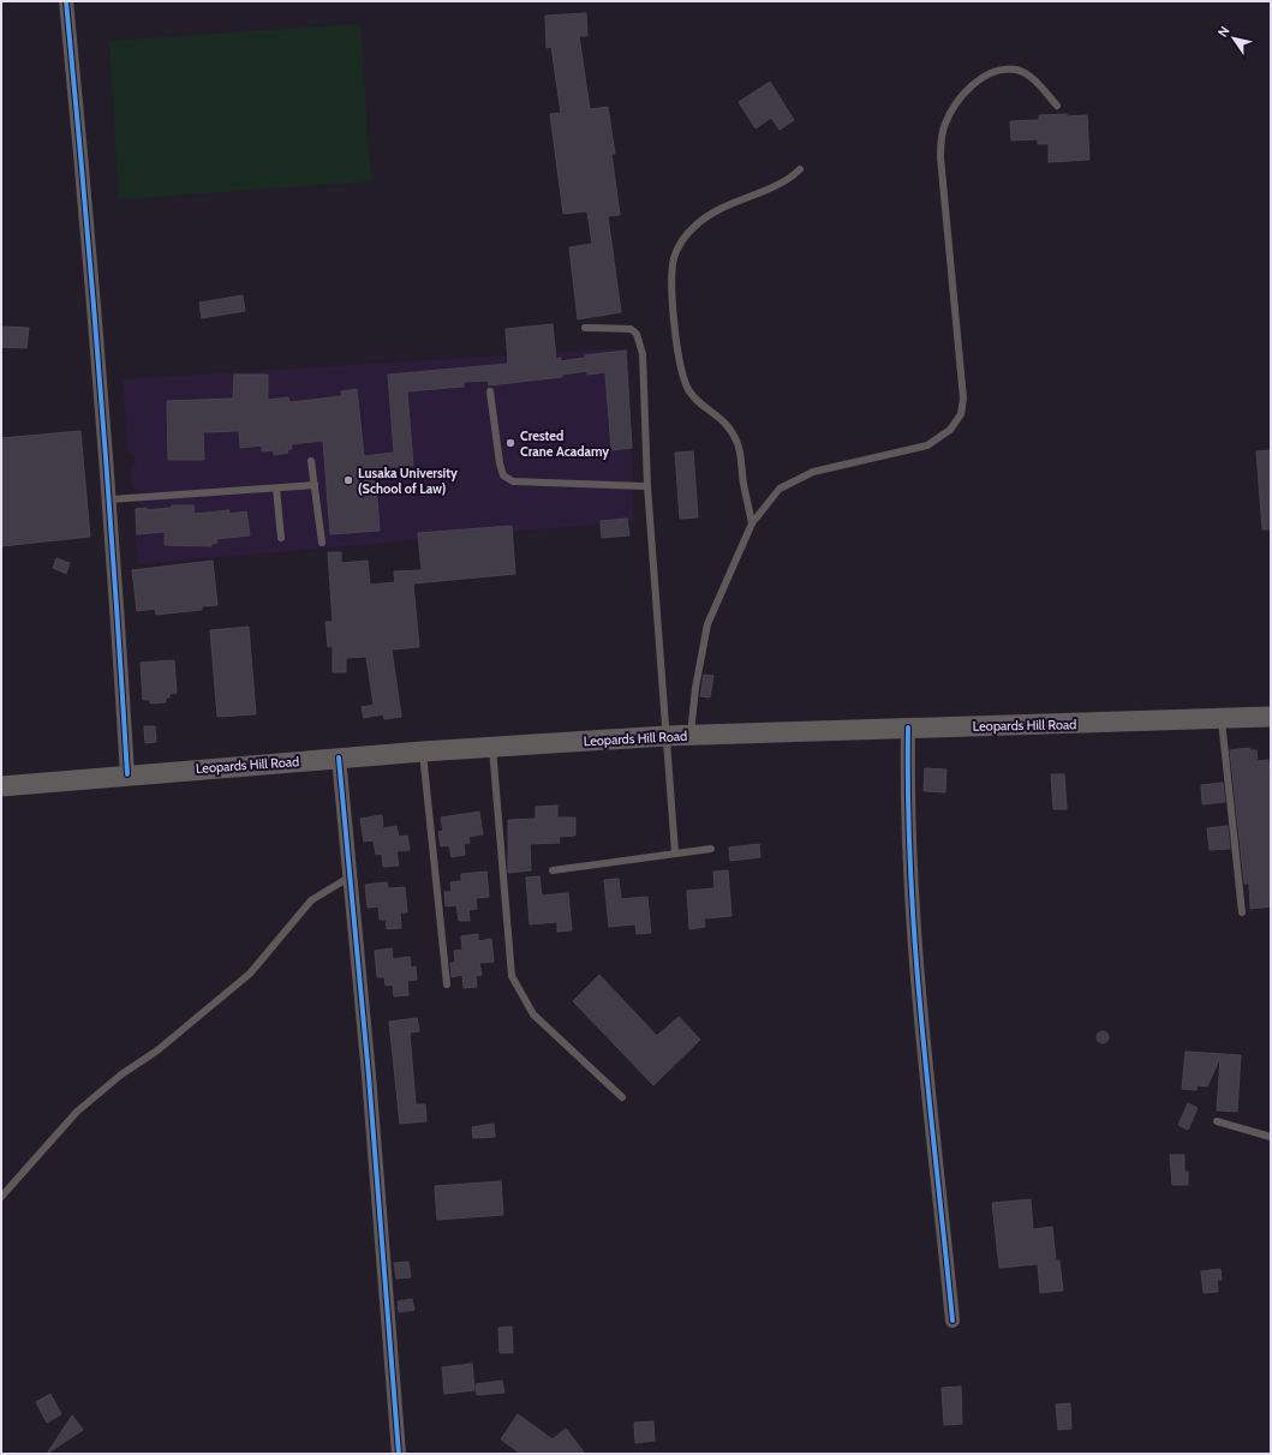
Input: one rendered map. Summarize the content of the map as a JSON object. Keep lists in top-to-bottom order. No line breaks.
{"streets":{"main road":["Leopards Hill Road"]},"places":["Crested Crane Acadamy","Lusaka University (School of Law)"],"north":"top left"}
